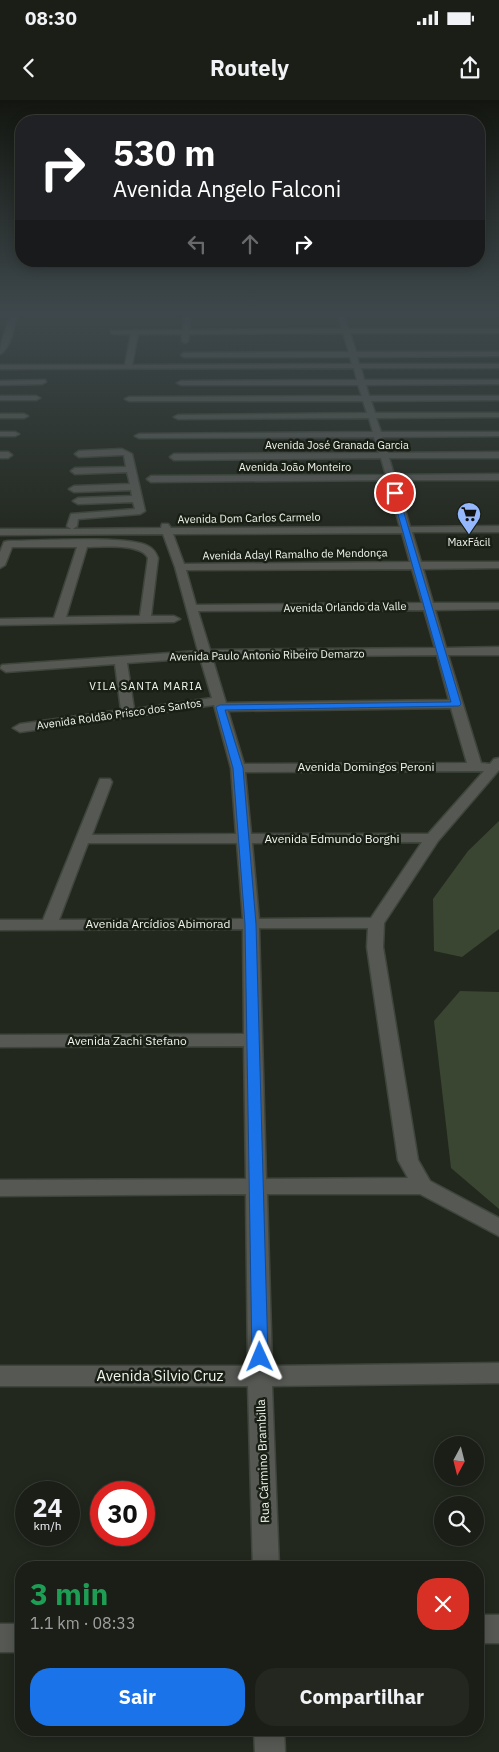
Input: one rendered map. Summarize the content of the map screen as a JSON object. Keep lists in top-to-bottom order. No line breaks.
{"streets":{"street":["Avenida José Granada Garcia","Avenida João Monteiro","Avenida Dom Carlos Carmelo","Avenida Adayl Ramalho de Mendonça","Avenida Orlando da Valle","Avenida Paulo Antonio Ribeiro Demarzo","Avenida Roldão Prisco dos Santos","Avenida Domingos Peroni","Avenida Edmundo Borghi","Avenida Arcídios Abimorad","Avenida Zachi Stefano","Avenida Silvio Cruz","Rua Cármino Brambilla"]},"crossings":[["Avenida José Granada Garcia","Avenida João Monteiro"],["Avenida Dom Carlos Carmelo","Rua Cármino Brambilla"],["Avenida Adayl Ramalho de Mendonça","Rua Cármino Brambilla"],["Avenida Orlando da Valle","Rua Cármino Brambilla"],["Avenida Paulo Antonio Ribeiro Demarzo","Rua Cármino Brambilla"],["Avenida Roldão Prisco dos Santos","Rua Cármino Brambilla"],["Avenida Domingos Peroni","Rua Cármino Brambilla"],["Avenida Edmundo Borghi","Rua Cármino Brambilla"],["Avenida Arcídios Abimorad","Rua Cármino Brambilla"],["Avenida Zachi Stefano","Rua Cármino Brambilla"],["Avenida Silvio Cruz","Rua Cármino Brambilla"]],"districts":["VILA SANTA MARIA"],"places":{"supermarket":["MaxFácil"]},"north":"bottom","page":{"status":"08:30","header":"Routely","turn":["530 m","Avenida Angelo Falconi"],"speed":"24 km/h","limit":"30","heading":["3 min","1.1 km · 08:33"],"buttons":["Sair","Compartilhar"]}}
